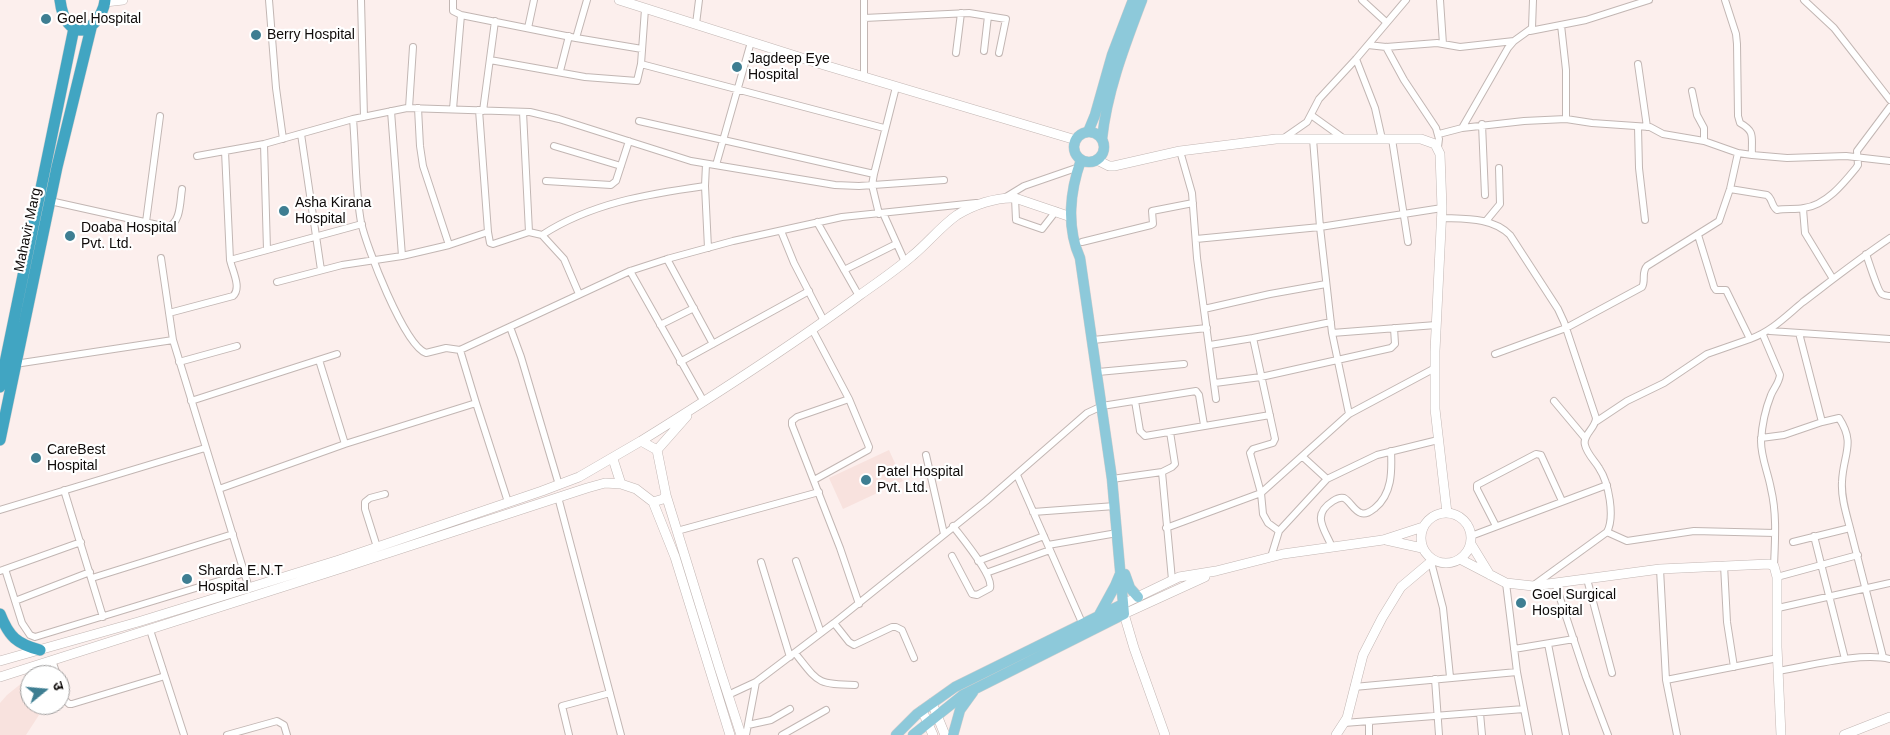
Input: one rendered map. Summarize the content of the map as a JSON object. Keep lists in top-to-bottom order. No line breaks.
{"streets":{"highway":["Mahavir Marg"]},"places":["Goel Hospital","Berry Hospital","Jagdeep Eye Hospital","Asha Kirana Hospital","Doaba Hospital Pvt. Ltd.","CareBest Hospital","Patel Hospital Pvt. Ltd.","Sharda E.N.T Hospital","Goel Surgical Hospital"],"north":"right"}
